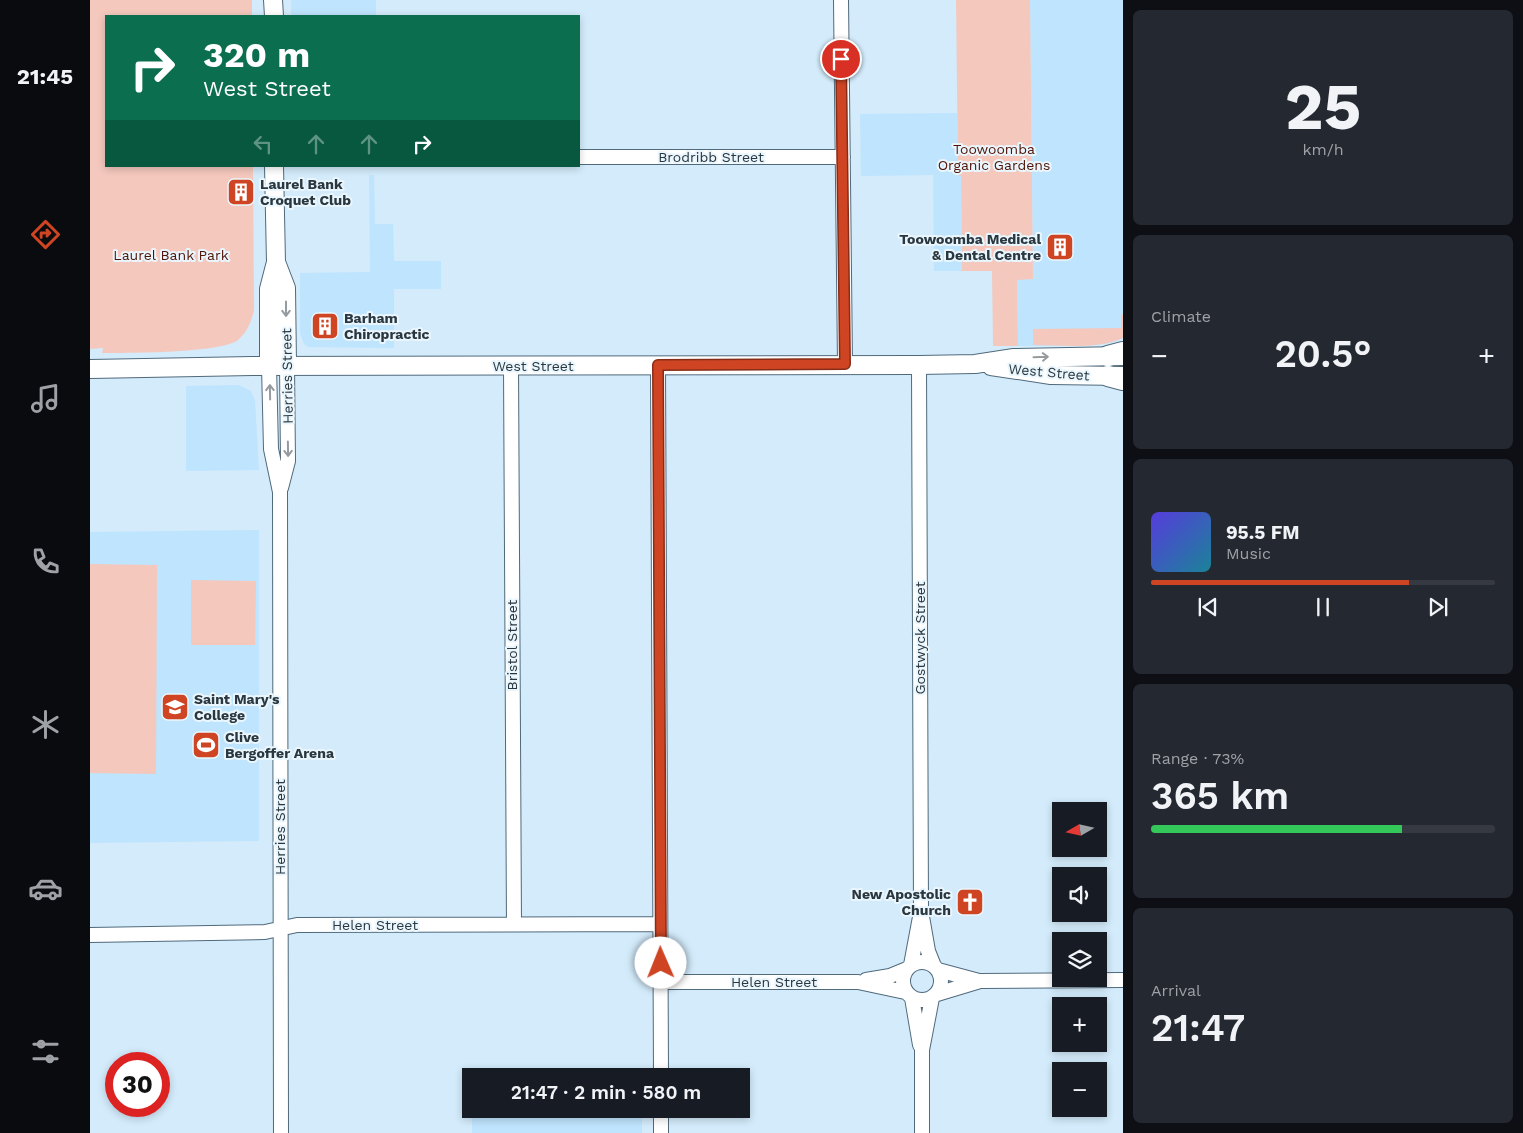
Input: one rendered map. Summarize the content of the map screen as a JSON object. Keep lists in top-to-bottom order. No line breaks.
{"streets":{"main road":["West Street","Herries Street"],"street":["Brodribb Street","Gostwyck Street","Bristol Street","Helen Street"]},"crossings":[["West Street","Herries Street"],["West Street","Gostwyck Street"],["West Street","Bristol Street"],["Herries Street","Helen Street"],["Gostwyck Street","Helen Street"],["Bristol Street","Helen Street"]],"parks":["Toowoomba Organic Gardens","Laurel Bank Park"],"places":{"building":["Laurel Bank Croquet Club","Toowoomba Medical & Dental Centre","Barham Chiropractic"],"school or university":["Saint Mary's College"],"sports":["Clive Bergoffer Arena"],"church":["New Apostolic Church"]},"north":"left","page":{"tabs":"21:45","tile":[["25","km/h"],"Climate",["Range · 73%","365 km"],["Arrival","21:47"]],"turn":["320 m","West Street"],"heat":["−","20.5°","+"],"song":["95.5 FM","Music"],"map_buttons":["+","−"],"limit":"30","trip":"21:47 · 2 min · 580 m"}}
